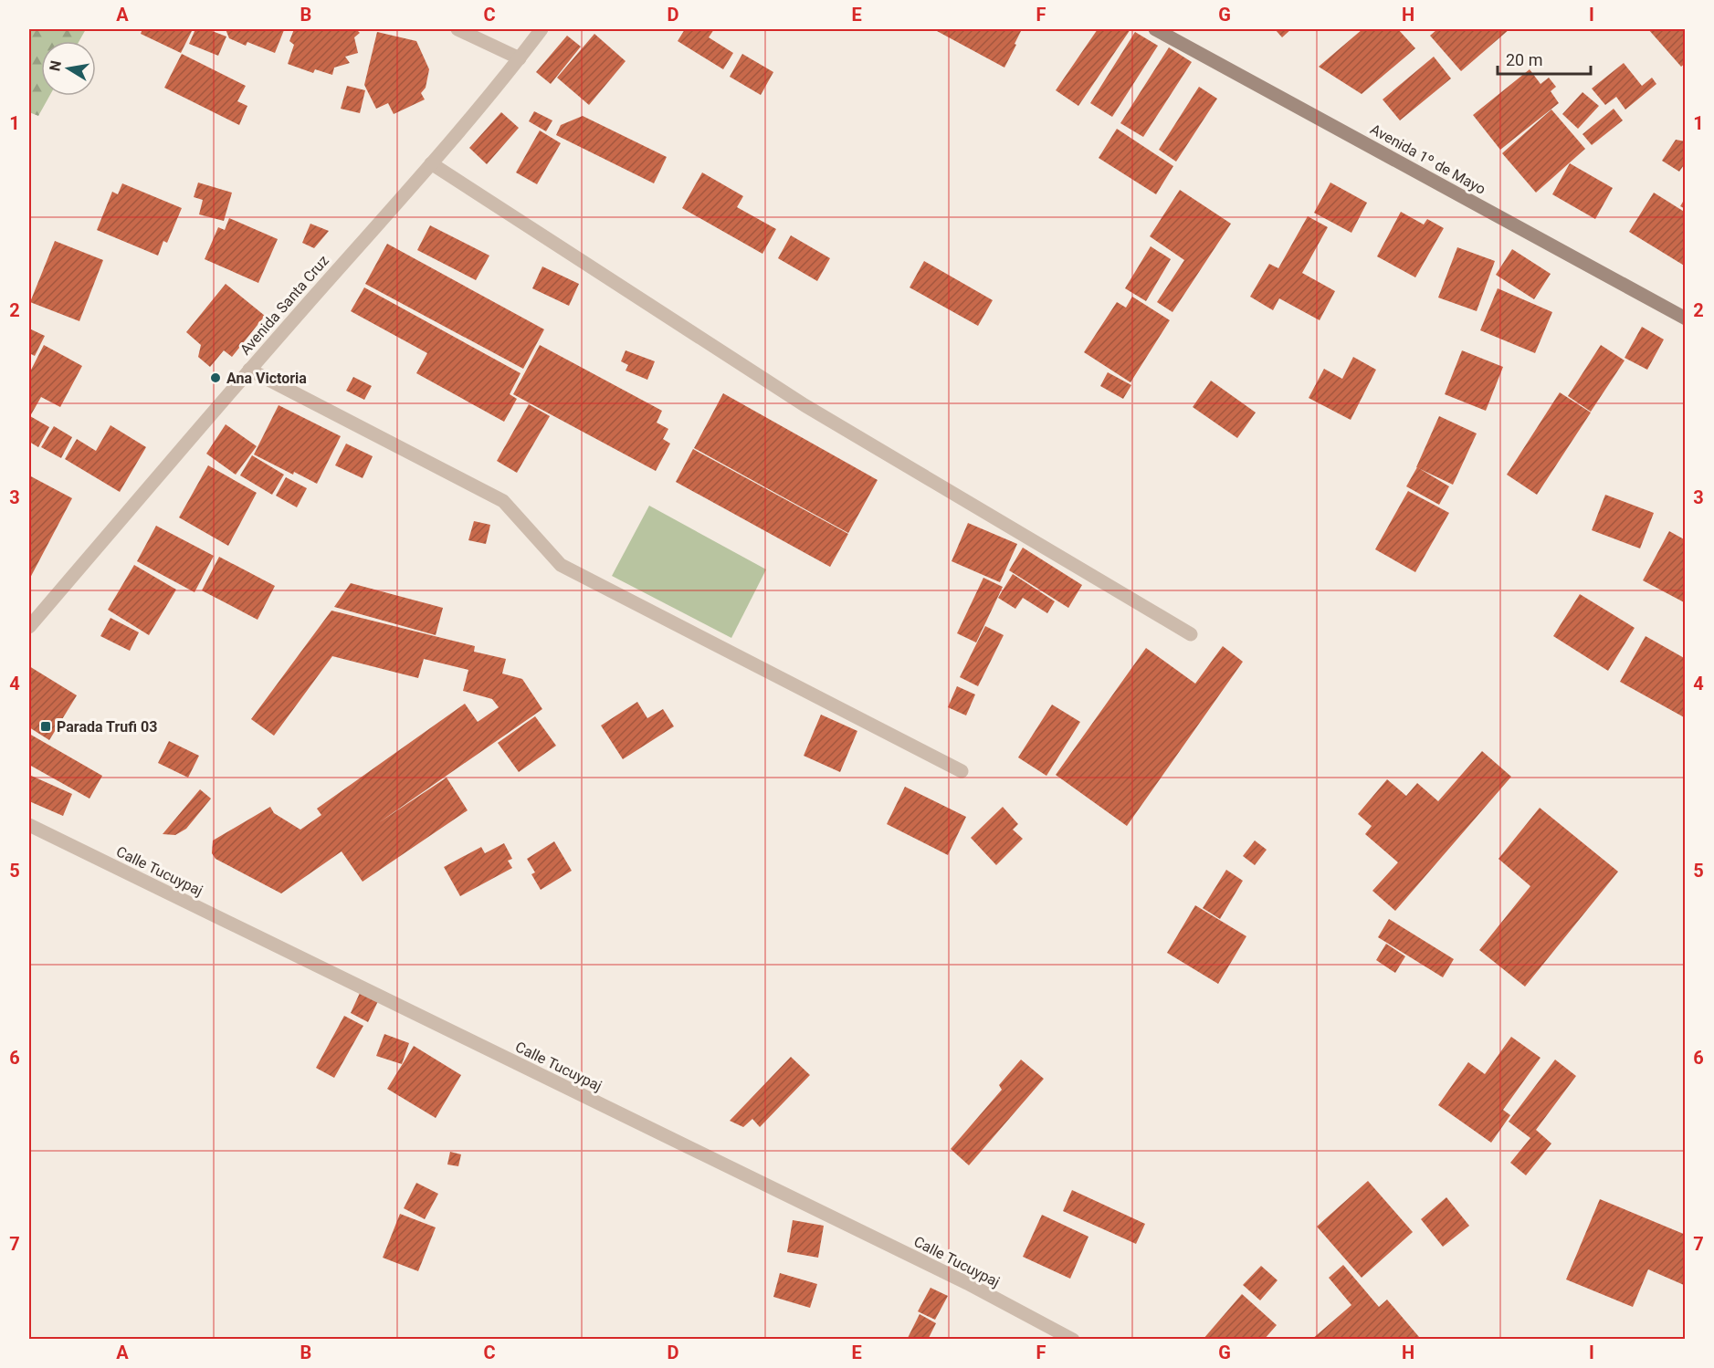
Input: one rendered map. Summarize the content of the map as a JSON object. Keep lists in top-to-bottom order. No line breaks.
{"streets":{"main road":["Avenida 1º de Mayo"],"street":["Avenida Santa Cruz","Calle Tucuypaj"]},"places":{"other":["Ana Victoria"],"transit":["Parada Trufi 03"]},"scale_bar":"20 m","north":"left","grid":{"columns":["A","B","C","D","E","F","G","H","I"],"rows":["1","2","3","4","5","6","7"]}}
